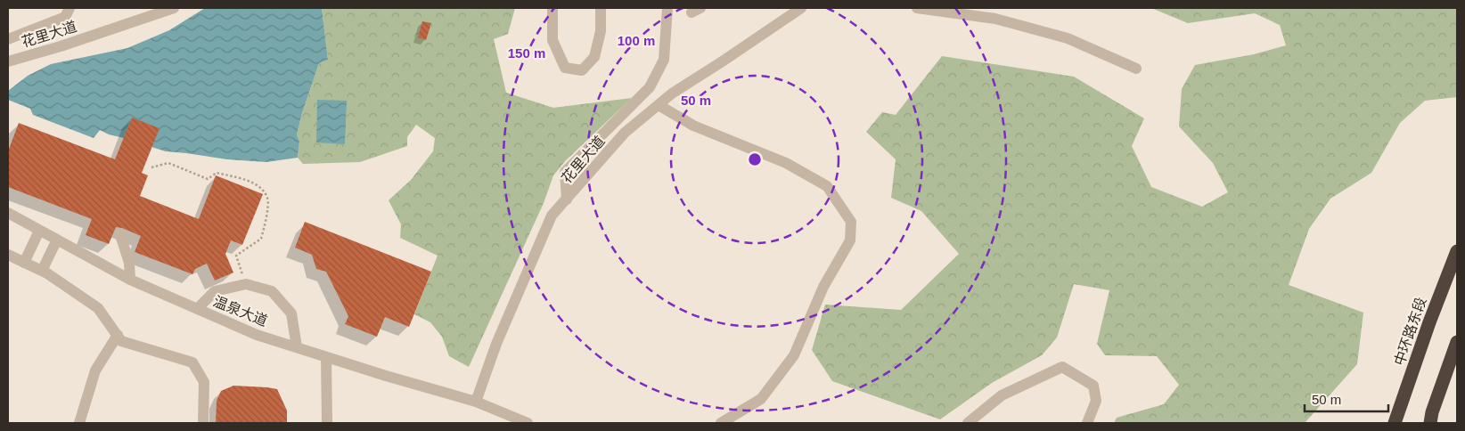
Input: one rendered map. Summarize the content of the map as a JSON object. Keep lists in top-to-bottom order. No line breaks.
{"streets":{"highway":["中环路东段"],"street":["花里大道","温泉大道"]},"crossings":[["花里大道","温泉大道"]],"scale_bar":"50 m","rings":["100 m","150 m","50 m"]}
